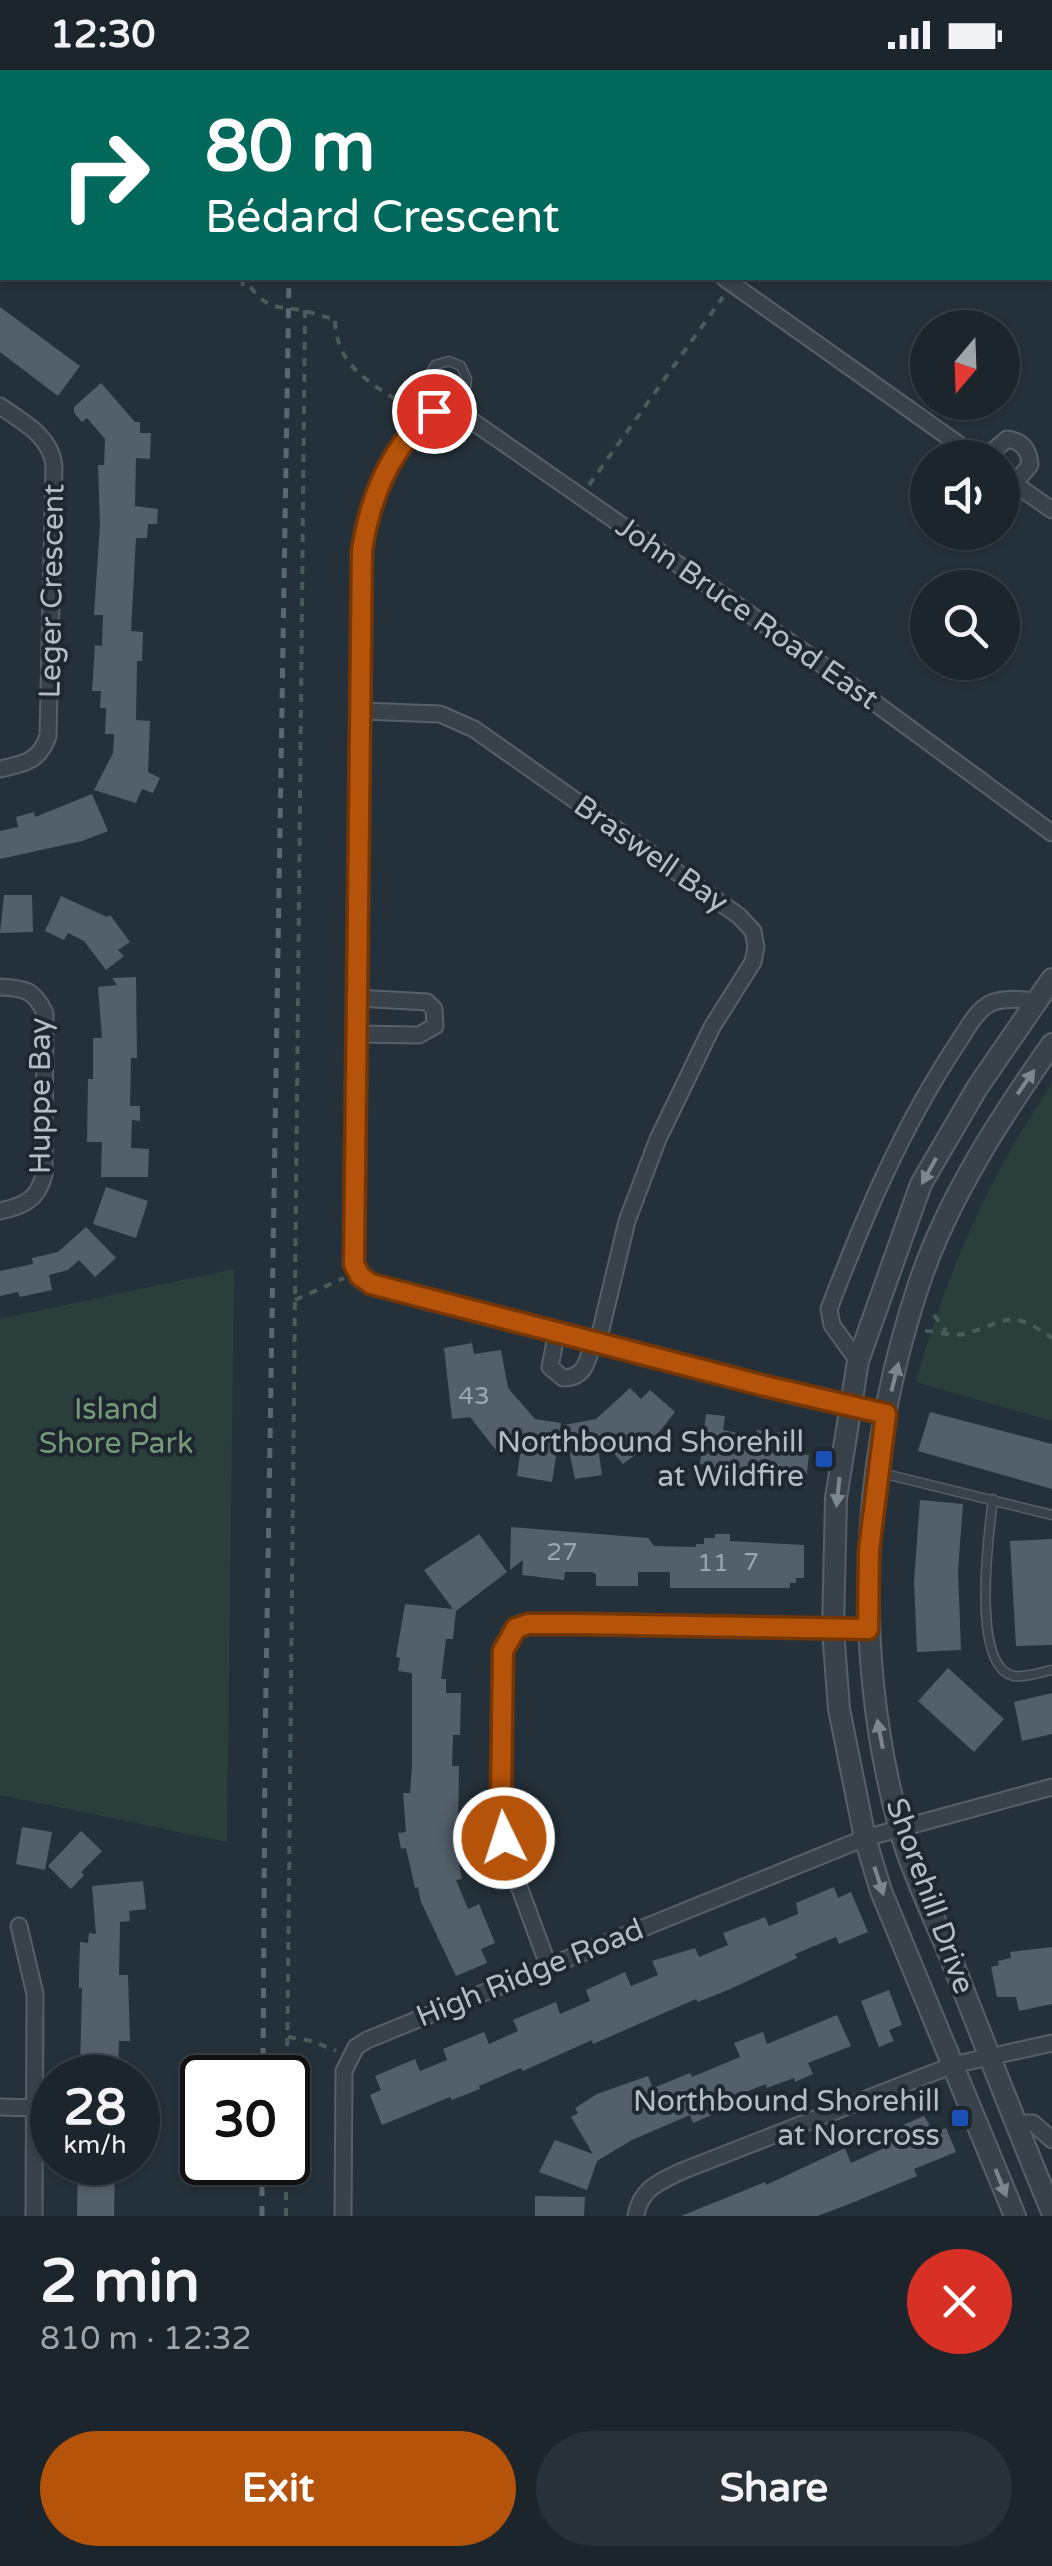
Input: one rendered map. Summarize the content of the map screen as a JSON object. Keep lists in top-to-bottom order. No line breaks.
{"streets":{"street":["Leger Crescent","John Bruce Road East","Braswell Bay","Huppe Bay","Shorehill Drive","High Ridge Road"]},"crossings":[["Shorehill Drive","High Ridge Road"]],"parks":["Island Shore Park"],"places":{"transit":["Northbound Shorehill at Wildfire","Northbound Shorehill at Norcross"]},"house_numbers":["43","27","7","11"],"north":"bottom","page":{"status":"12:30","turn":["80 m","Bédard Crescent"],"speed":"28 km/h","limit":"30","heading":["2 min","810 m · 12:32"],"buttons":["Exit","Share"]}}
